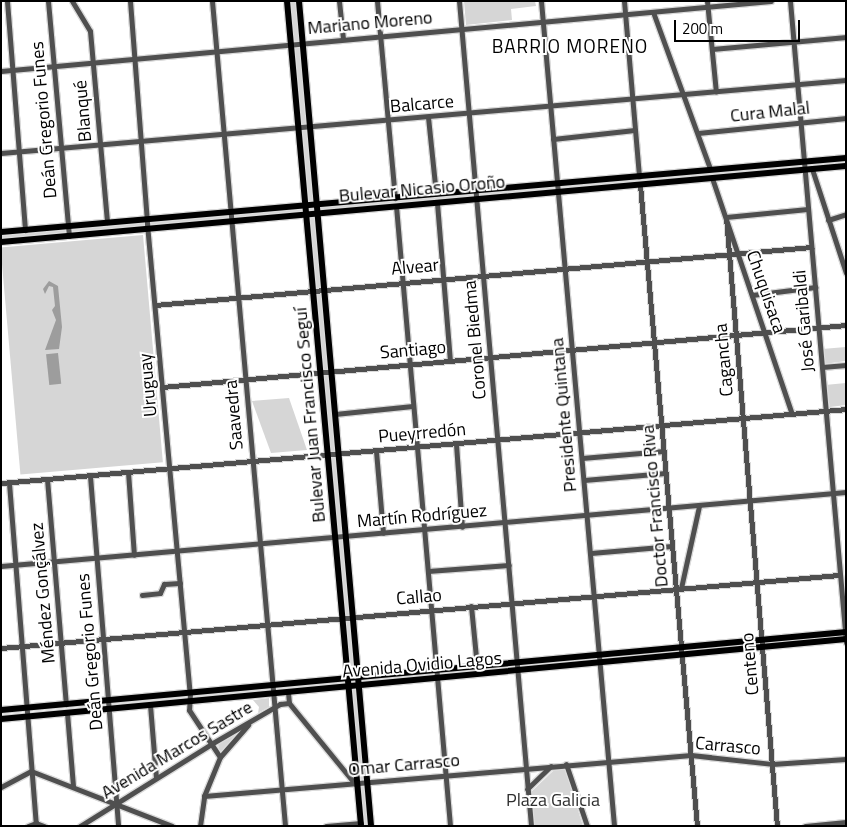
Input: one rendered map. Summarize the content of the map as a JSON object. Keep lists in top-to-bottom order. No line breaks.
{"streets":{"main road":["Bulevar Nicasio Oroño","Bulevar Juan Francisco Seguí","Avenida Ovidio Lagos"],"street":["Mariano Moreno","Balcarce","Blanqué","Cura Malal","Deán Gregorio Funes","Alvear","Chuquisaca","José Garibaldi","Coronel Biedma","Santiago","Cagancha","Uruguay","Saavedra","Presidente Quintana","Pueyrredón","Doctor Francisco Riva","Martín Rodríguez","Méndez Gonçálvez","Callao","Centeno","Carrasco","Avenida Marcos Sastre","Omar Carrasco"]},"crossings":[["Mariano Moreno","Blanqué"],["Mariano Moreno","Deán Gregorio Funes"],["Mariano Moreno","Coronel Biedma"],["Mariano Moreno","Uruguay"],["Mariano Moreno","Saavedra"],["Mariano Moreno","Bulevar Juan Francisco Seguí"],["Mariano Moreno","Presidente Quintana"],["Balcarce","Blanqué"],["Balcarce","Deán Gregorio Funes"],["Balcarce","José Garibaldi"],["Balcarce","Coronel Biedma"],["Balcarce","Uruguay"],["Balcarce","Saavedra"],["Balcarce","Bulevar Juan Francisco Seguí"],["Balcarce","Presidente Quintana"],["Blanqué","Bulevar Nicasio Oroño"],["Cura Malal","José Garibaldi"],["Deán Gregorio Funes","Bulevar Nicasio Oroño"],["Deán Gregorio Funes","Pueyrredón"],["Deán Gregorio Funes","Martín Rodríguez"],["Deán Gregorio Funes","Callao"],["Deán Gregorio Funes","Avenida Ovidio Lagos"],["Deán Gregorio Funes","Avenida Marcos Sastre"],["Bulevar Nicasio Oroño","Chuquisaca"],["Bulevar Nicasio Oroño","José Garibaldi"],["Bulevar Nicasio Oroño","Coronel Biedma"],["Bulevar Nicasio Oroño","Uruguay"],["Bulevar Nicasio Oroño","Saavedra"],["Bulevar Nicasio Oroño","Bulevar Juan Francisco Seguí"],["Bulevar Nicasio Oroño","Presidente Quintana"],["Bulevar Nicasio Oroño","Doctor Francisco Riva"],["Alvear","Chuquisaca"],["Alvear","José Garibaldi"],["Alvear","Coronel Biedma"],["Alvear","Cagancha"],["Alvear","Uruguay"],["Alvear","Saavedra"],["Alvear","Bulevar Juan Francisco Seguí"],["Alvear","Presidente Quintana"],["Alvear","Doctor Francisco Riva"],["Chuquisaca","Santiago"],["Chuquisaca","Cagancha"],["Chuquisaca","Pueyrredón"],["José Garibaldi","Santiago"],["José Garibaldi","Pueyrredón"],["José Garibaldi","Martín Rodríguez"],["José Garibaldi","Callao"],["José Garibaldi","Avenida Ovidio Lagos"],["Coronel Biedma","Santiago"],["Coronel Biedma","Pueyrredón"],["Coronel Biedma","Martín Rodríguez"],["Coronel Biedma","Callao"],["Coronel Biedma","Avenida Ovidio Lagos"],["Coronel Biedma","Omar Carrasco"],["Santiago","Cagancha"],["Santiago","Uruguay"],["Santiago","Saavedra"],["Santiago","Bulevar Juan Francisco Seguí"],["Santiago","Presidente Quintana"],["Santiago","Doctor Francisco Riva"],["Cagancha","Pueyrredón"],["Cagancha","Martín Rodríguez"],["Cagancha","Centeno"],["Uruguay","Pueyrredón"],["Uruguay","Martín Rodríguez"],["Uruguay","Callao"],["Uruguay","Avenida Ovidio Lagos"],["Uruguay","Avenida Marcos Sastre"],["Saavedra","Pueyrredón"],["Saavedra","Martín Rodríguez"],["Saavedra","Callao"],["Saavedra","Avenida Ovidio Lagos"],["Saavedra","Avenida Marcos Sastre"],["Saavedra","Omar Carrasco"],["Bulevar Juan Francisco Seguí","Pueyrredón"],["Bulevar Juan Francisco Seguí","Martín Rodríguez"],["Bulevar Juan Francisco Seguí","Callao"],["Bulevar Juan Francisco Seguí","Avenida Ovidio Lagos"],["Bulevar Juan Francisco Seguí","Omar Carrasco"],["Presidente Quintana","Pueyrredón"],["Presidente Quintana","Martín Rodríguez"],["Presidente Quintana","Callao"],["Presidente Quintana","Avenida Ovidio Lagos"],["Presidente Quintana","Carrasco"],["Presidente Quintana","Omar Carrasco"],["Pueyrredón","Doctor Francisco Riva"],["Pueyrredón","Méndez Gonçálvez"],["Doctor Francisco Riva","Martín Rodríguez"],["Doctor Francisco Riva","Callao"],["Doctor Francisco Riva","Avenida Ovidio Lagos"],["Doctor Francisco Riva","Carrasco"],["Martín Rodríguez","Méndez Gonçálvez"],["Martín Rodríguez","Centeno"],["Méndez Gonçálvez","Callao"],["Méndez Gonçálvez","Avenida Ovidio Lagos"],["Callao","Centeno"],["Centeno","Avenida Ovidio Lagos"],["Centeno","Carrasco"],["Carrasco","Omar Carrasco"]],"districts":["BARRIO MORENO"],"parks":["Plaza Galicia"],"scale_bar":"200 m"}
